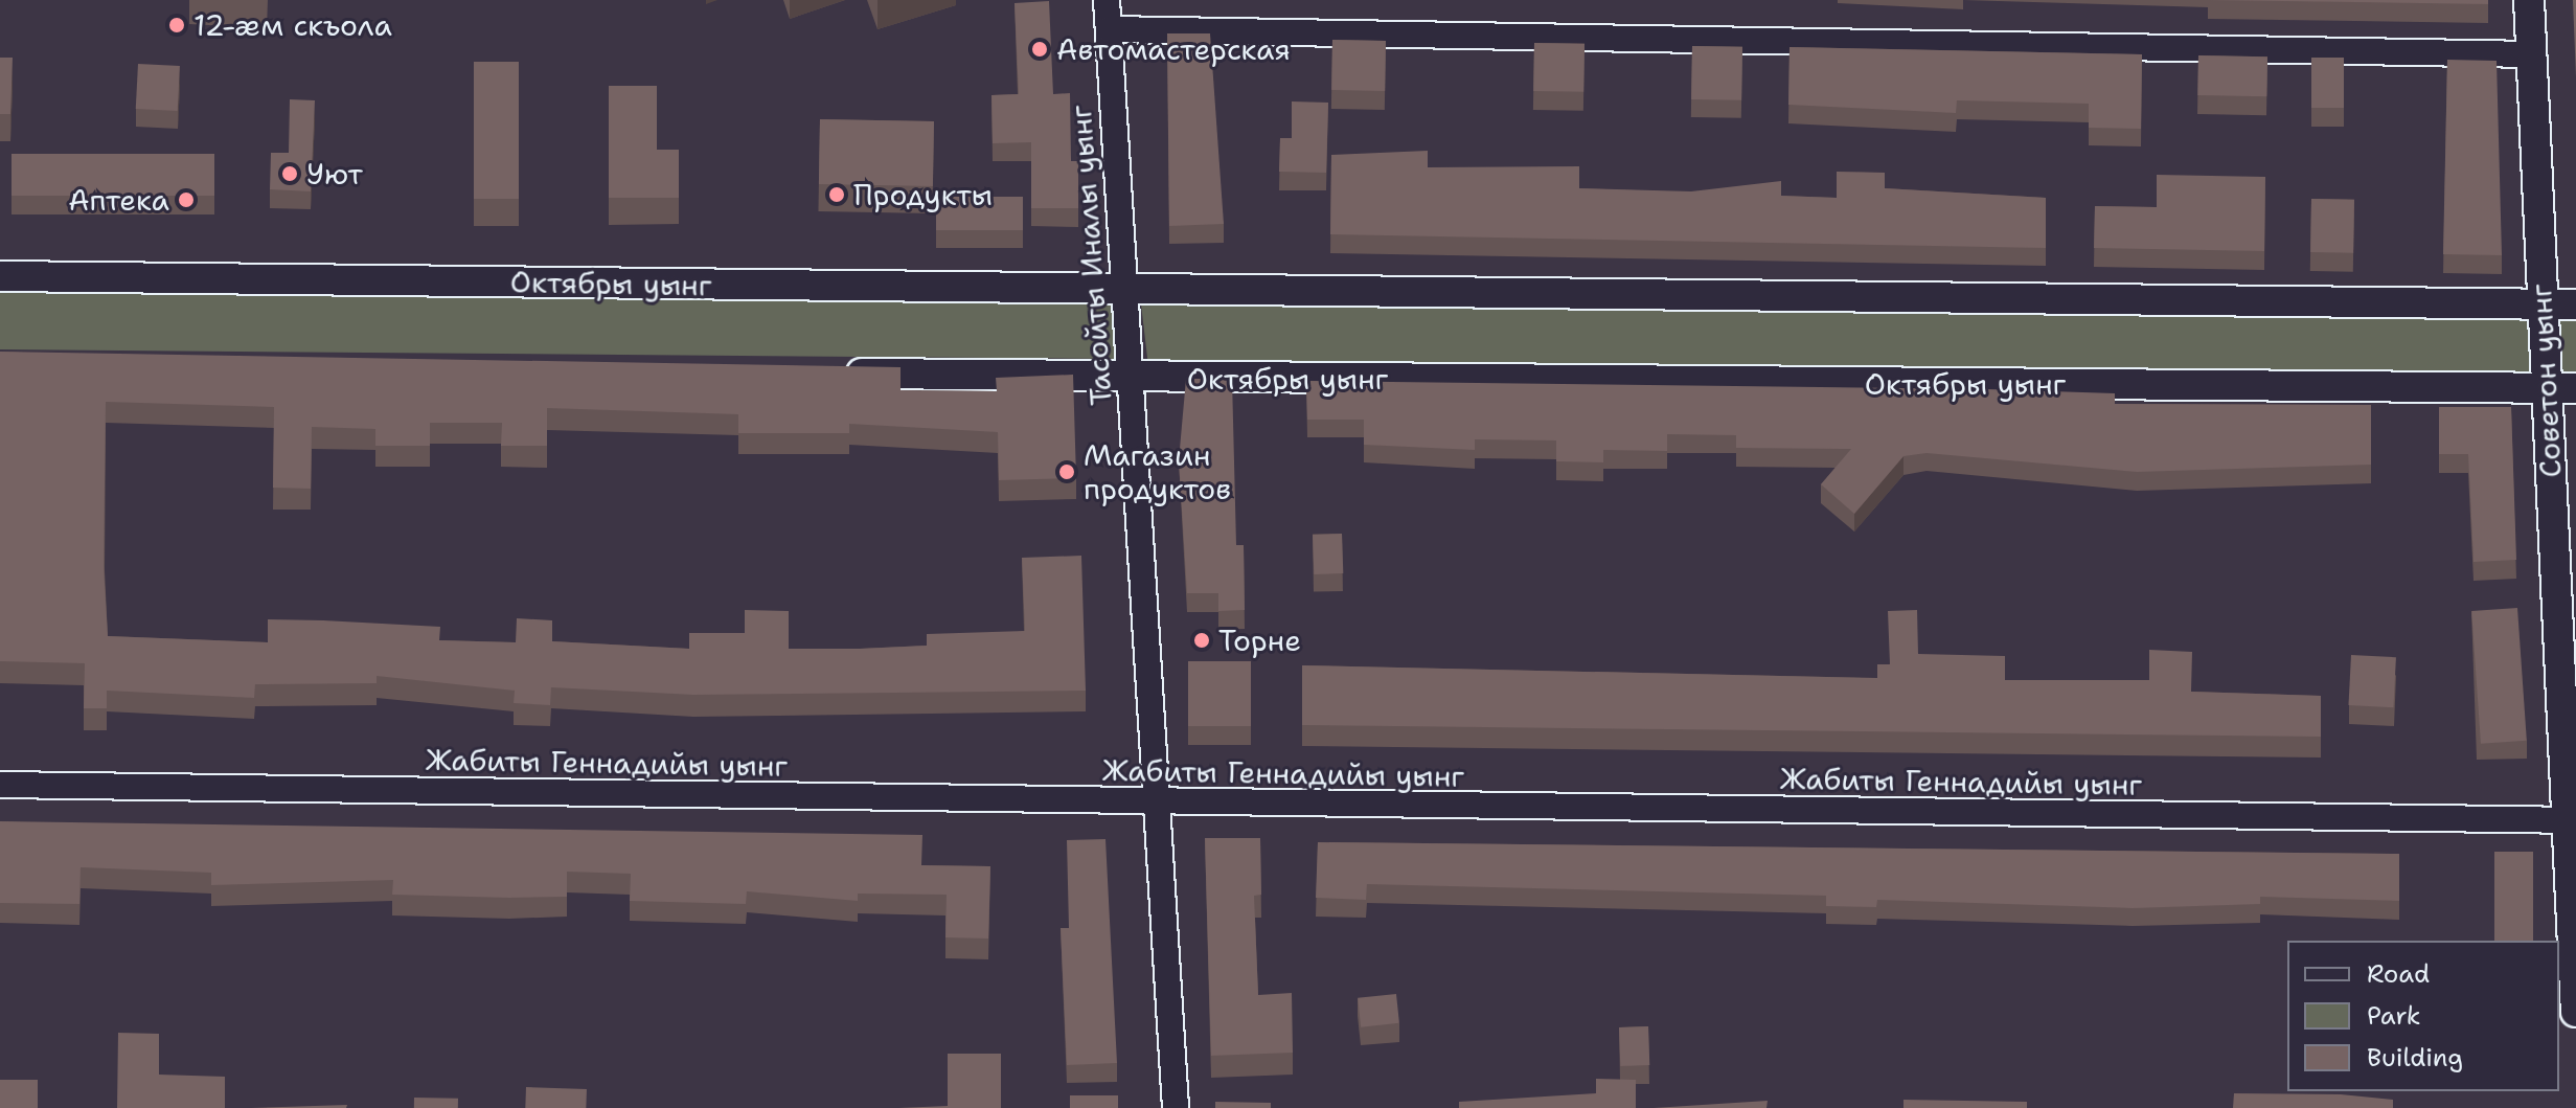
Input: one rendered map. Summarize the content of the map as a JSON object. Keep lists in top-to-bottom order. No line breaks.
{"streets":{"street":["Тасойты Иналы уынг","Октябры уынг","Советон уынг","Жабиты Геннадийы уынг"]},"crossings":[["Тасойты Иналы уынг","Октябры уынг"],["Тасойты Иналы уынг","Жабиты Геннадийы уынг"],["Октябры уынг","Советон уынг"],["Советон уынг","Жабиты Геннадийы уынг"]],"places":["12-æм скъола","Автомастерская","Уют","Продукты","Аптека","Магазин продуктов","Торне"],"legend":["Road","Park","Building"]}
